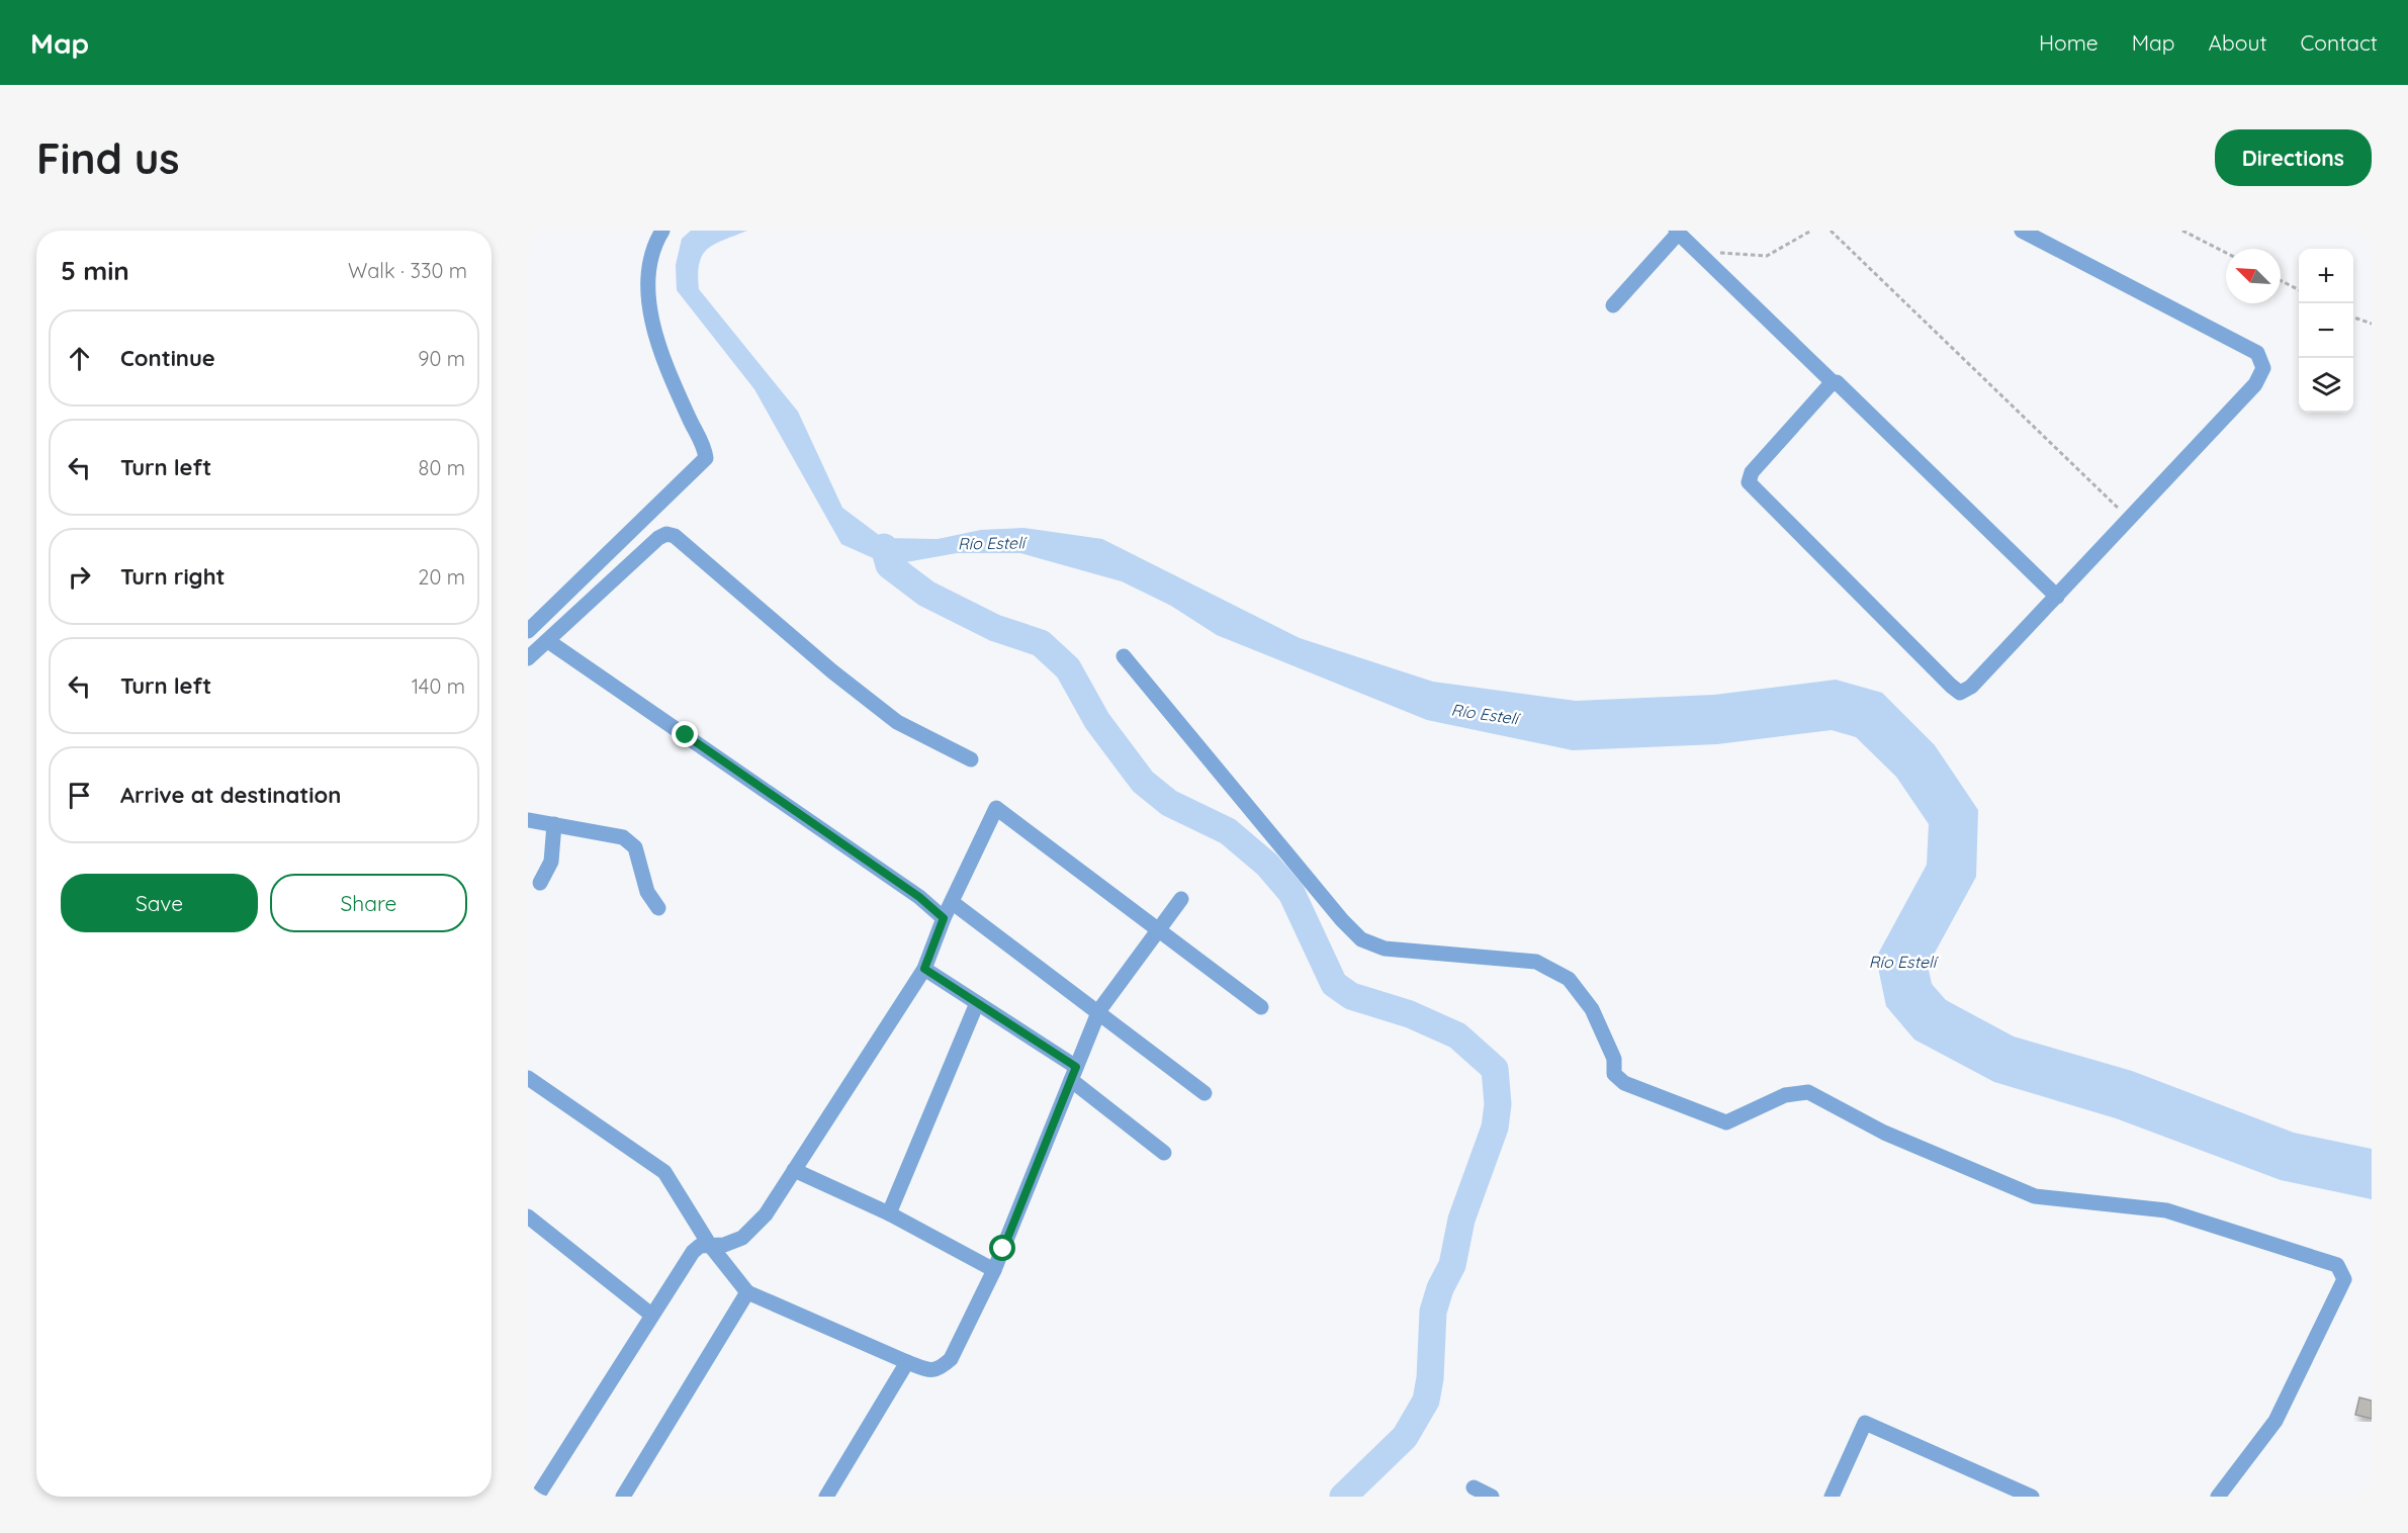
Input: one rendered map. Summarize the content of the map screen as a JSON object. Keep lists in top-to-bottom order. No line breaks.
{"water":["Río Estelí"],"north":"top left","page":{"header":"Map","nav":["Home","Map","About","Contact"],"buttons":["Directions",["Save","Share"]],"title":"Find us","heading":["5 min","Walk · 330 m"],"map_buttons":["+","−"],"list":[["Continue","90 m"],["Turn left","80 m"],["Turn right","20 m"],["Turn left","140 m"],"Arrive at destination"]}}
